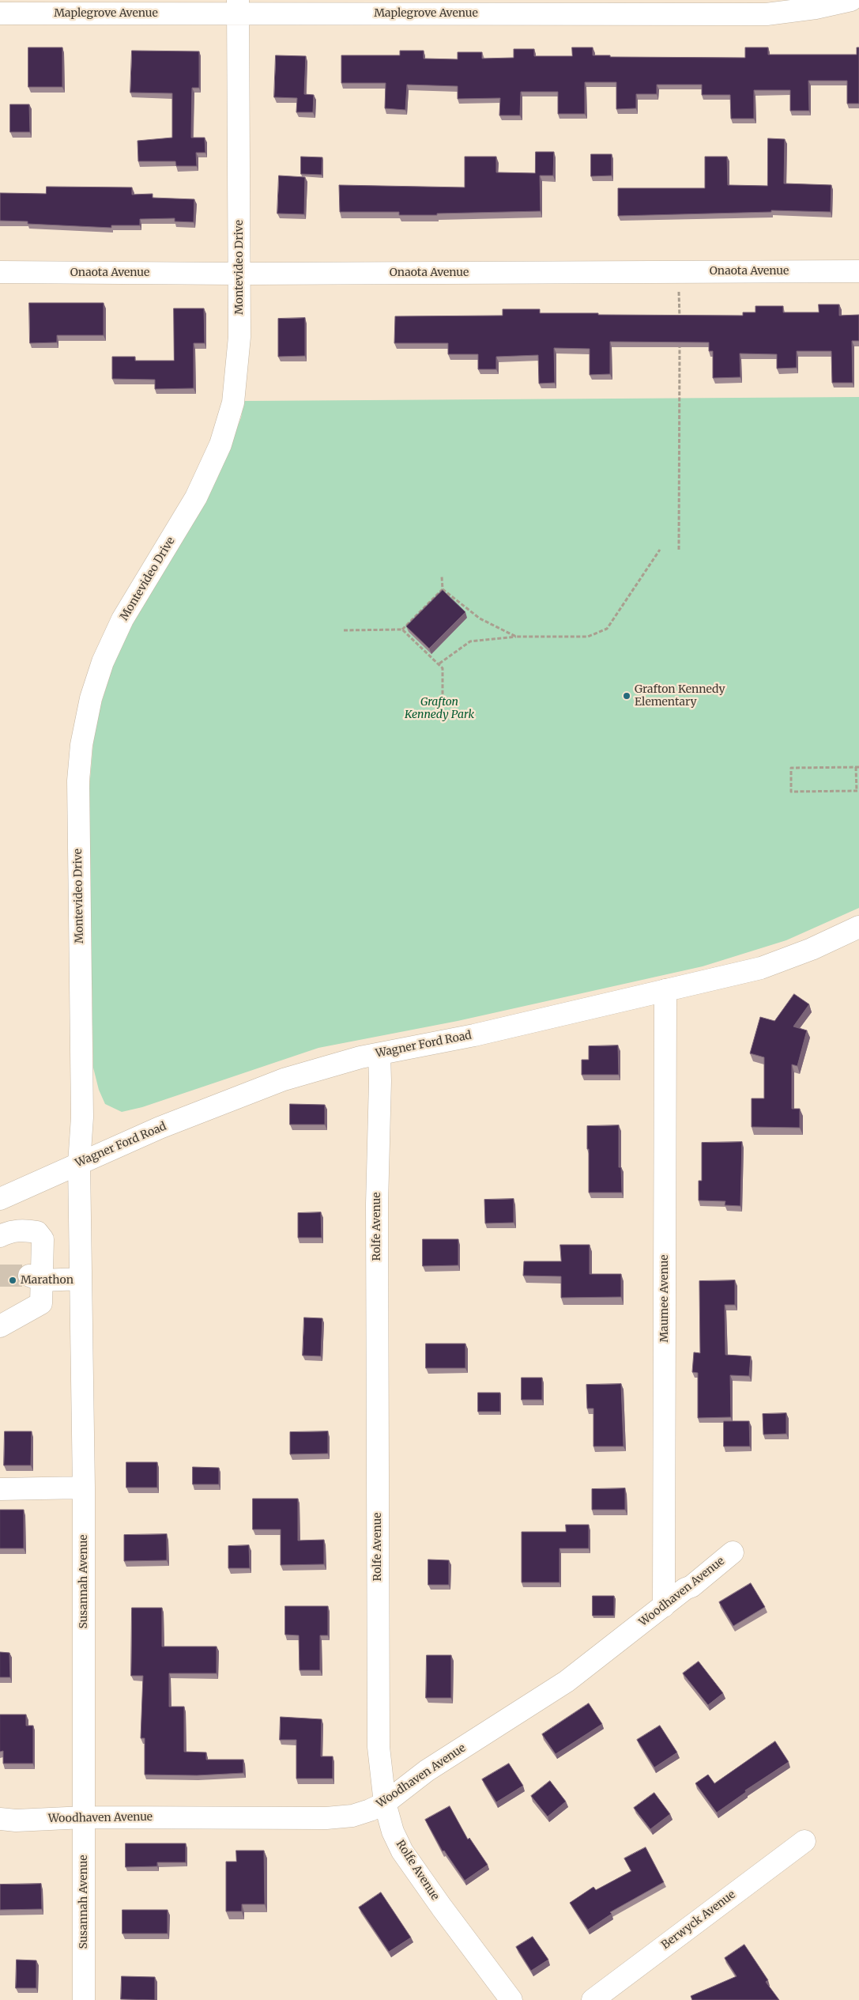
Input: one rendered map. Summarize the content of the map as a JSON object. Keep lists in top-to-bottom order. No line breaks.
{"streets":{"street":["Maplegrove Avenue","Montevideo Drive","Onaota Avenue","Wagner Ford Road","Rolfe Avenue","Maumee Avenue","Susannah Avenue","Woodhaven Avenue","Berwyck Avenue"]},"crossings":[["Maplegrove Avenue","Montevideo Drive"],["Montevideo Drive","Onaota Avenue"],["Montevideo Drive","Wagner Ford Road"],["Montevideo Drive","Susannah Avenue"],["Wagner Ford Road","Rolfe Avenue"],["Wagner Ford Road","Maumee Avenue"],["Wagner Ford Road","Susannah Avenue"],["Rolfe Avenue","Woodhaven Avenue"],["Maumee Avenue","Woodhaven Avenue"],["Susannah Avenue","Woodhaven Avenue"]],"parks":["Grafton Kennedy Park"],"places":["Grafton Kennedy Elementary","Marathon"]}
